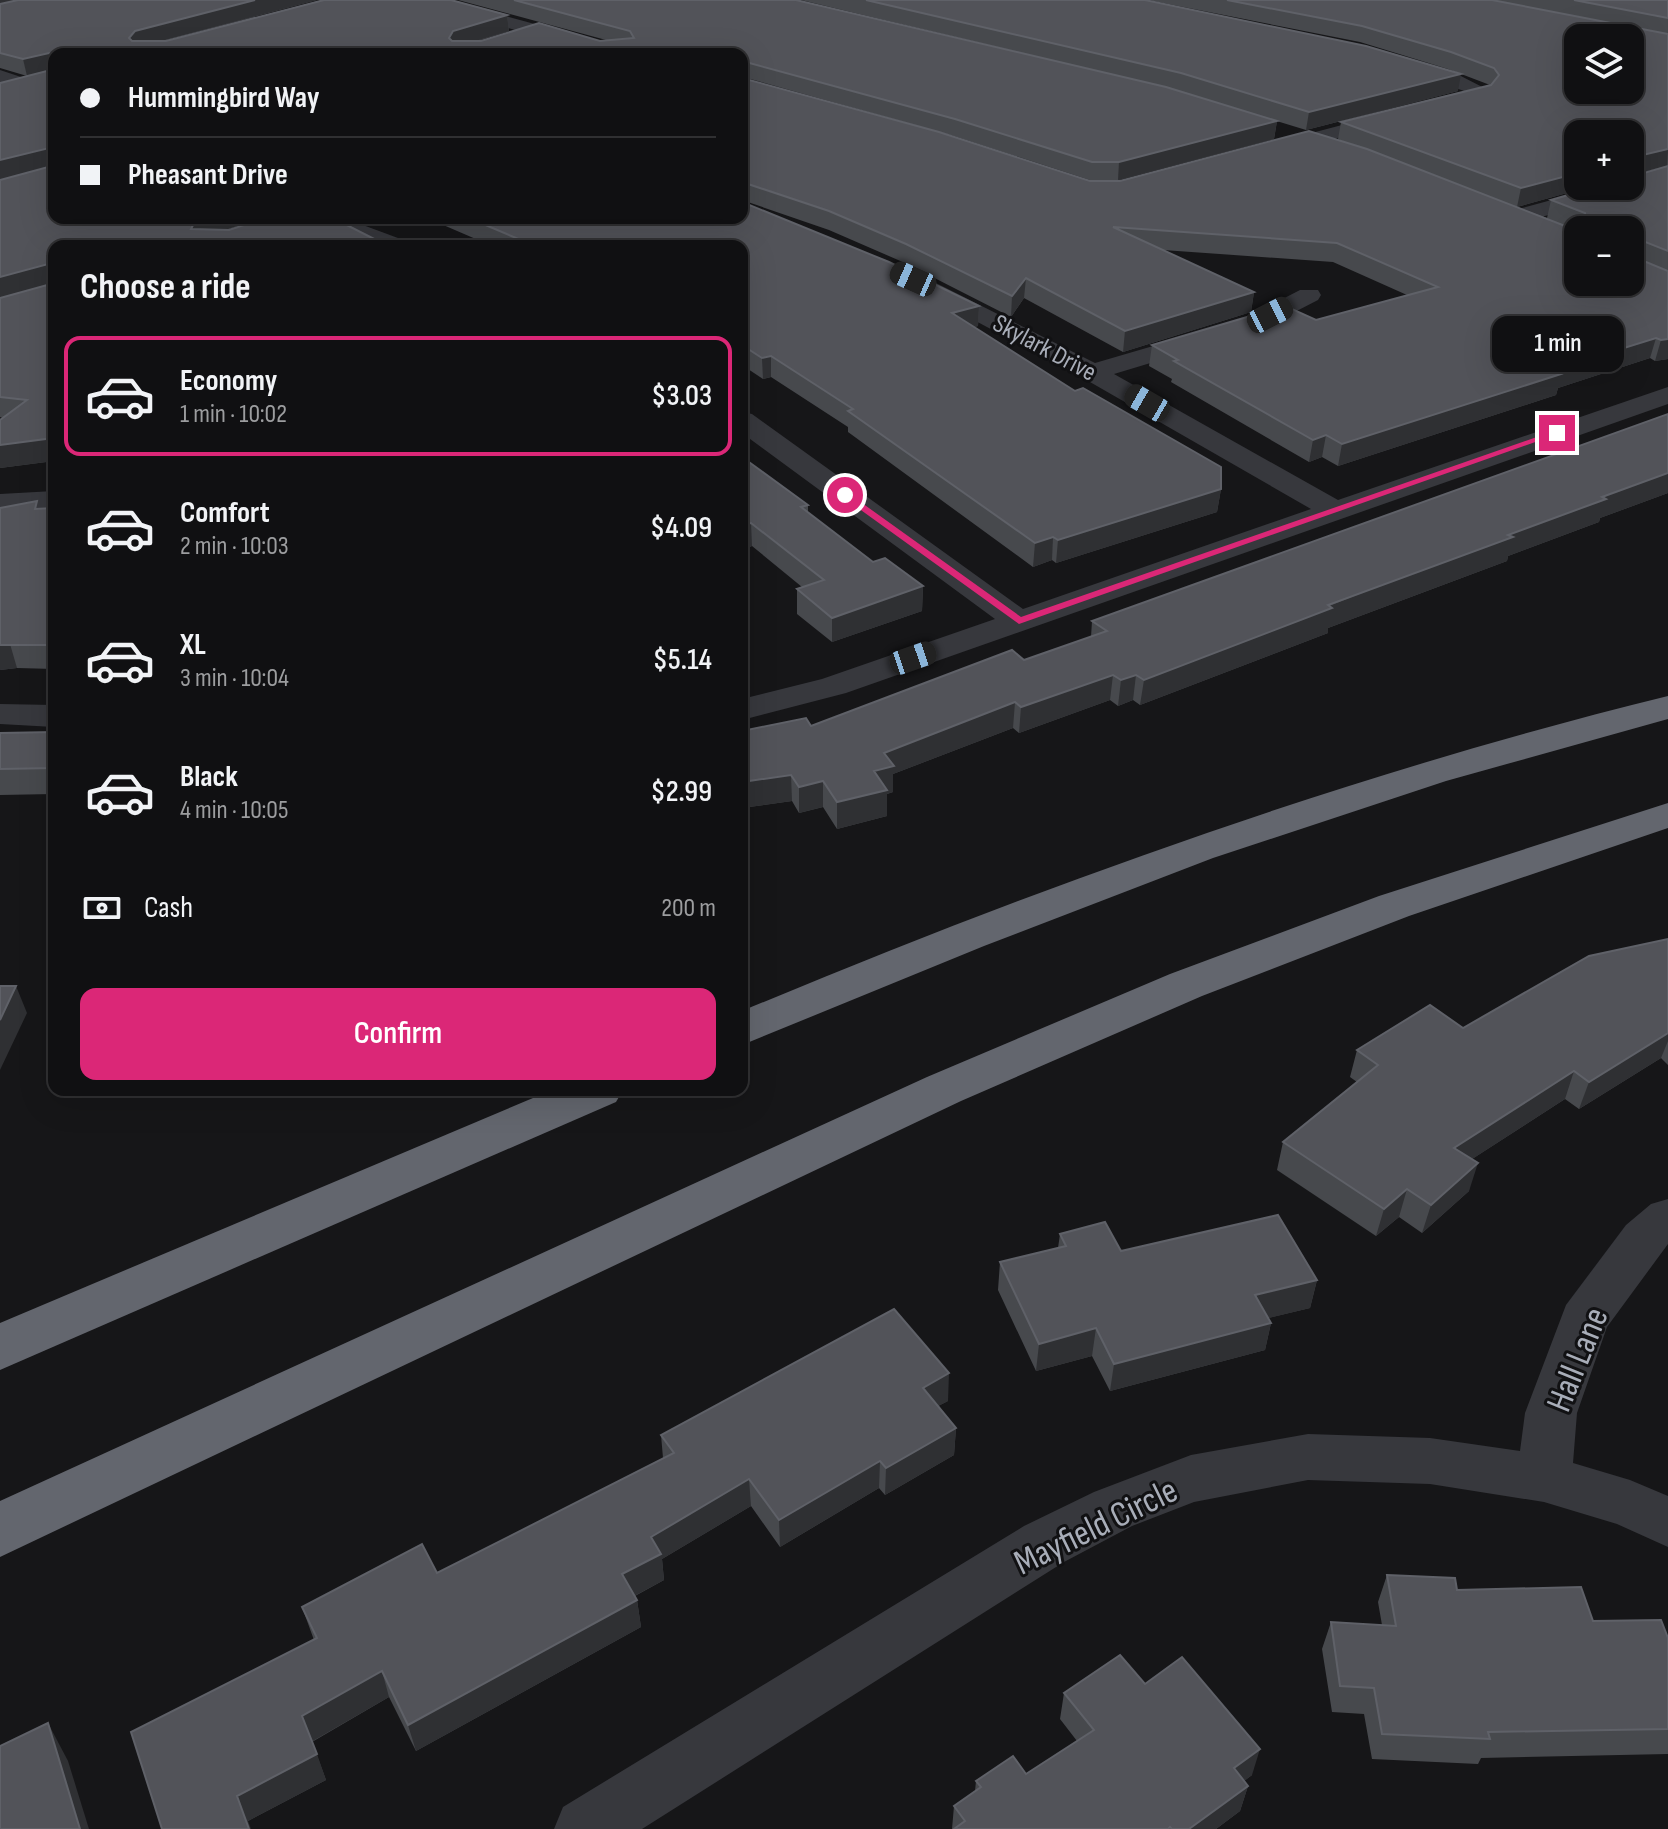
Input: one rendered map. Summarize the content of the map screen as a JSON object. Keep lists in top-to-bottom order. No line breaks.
{"streets":{"street":["Skylark Drive","Hall Lane","Mayfield Circle"]},"crossings":[["Hall Lane","Mayfield Circle"]],"page":{"map_buttons":["+","−"],"banner":["Hummingbird Way","Pheasant Drive"],"heading":"Choose a ride","bubble":"1 min","list":[{"name":"Economy","note":"1 min · 10:02","value":"$3.03"},{"name":"Comfort","note":"2 min · 10:03","value":"$4.09"},{"name":"XL","note":"3 min · 10:04","value":"$5.14"},{"name":"Black","note":"4 min · 10:05","value":"$2.99"}],"pay":["Cash","200 m"],"buttons":"Confirm"}}
